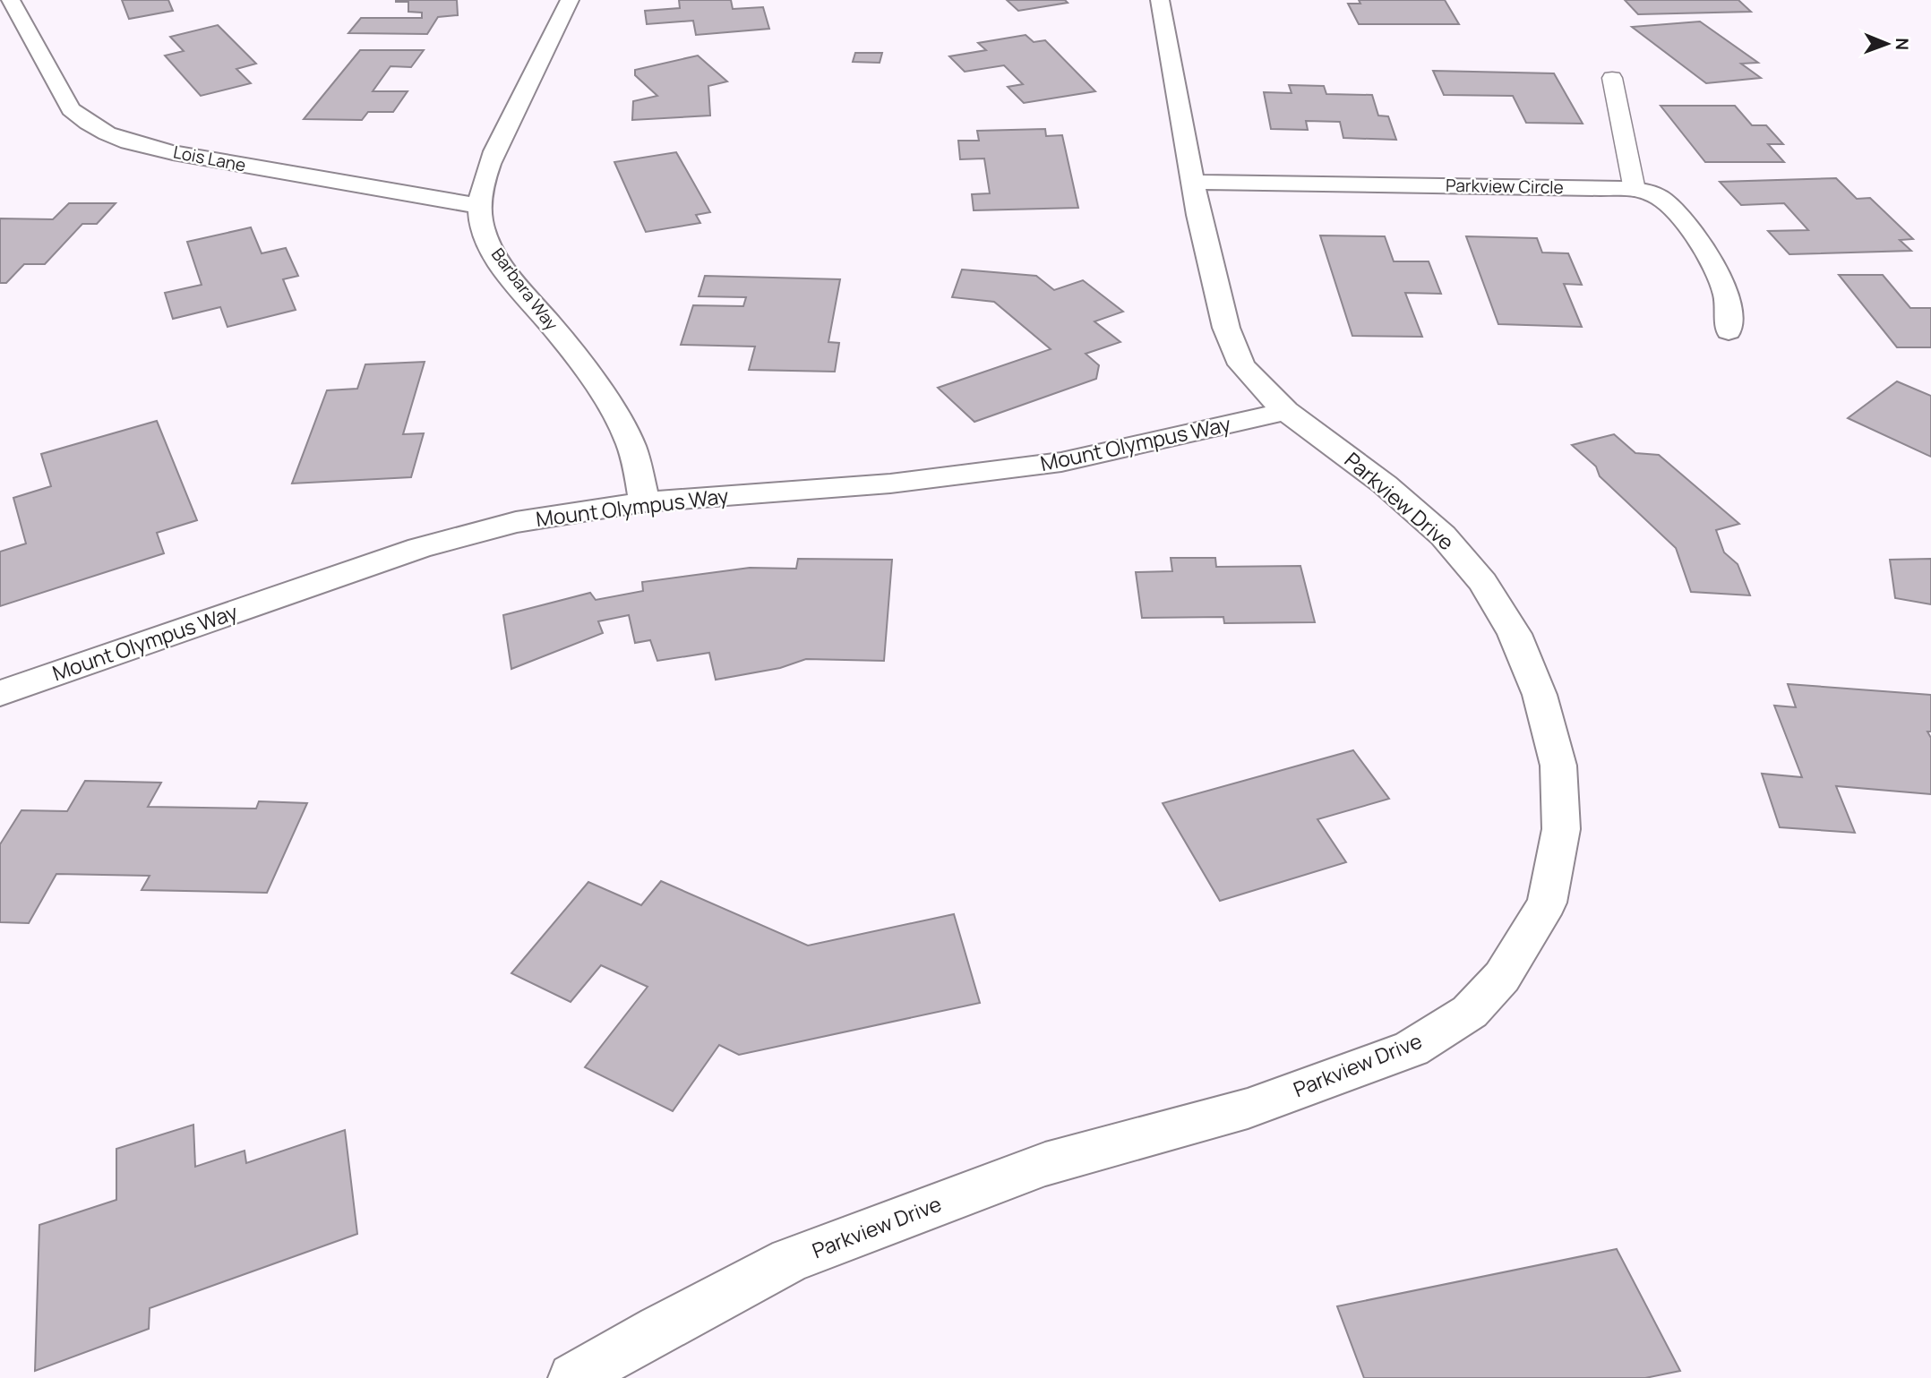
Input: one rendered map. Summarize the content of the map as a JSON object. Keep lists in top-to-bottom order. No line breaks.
{"streets":{"street":["Lois Lane","Parkview Circle","Barbara Way","Mount Olympus Way","Parkview Drive"]},"crossings":[["Lois Lane","Barbara Way"],["Parkview Circle","Parkview Drive"],["Barbara Way","Mount Olympus Way"],["Mount Olympus Way","Parkview Drive"]],"north":"right"}
